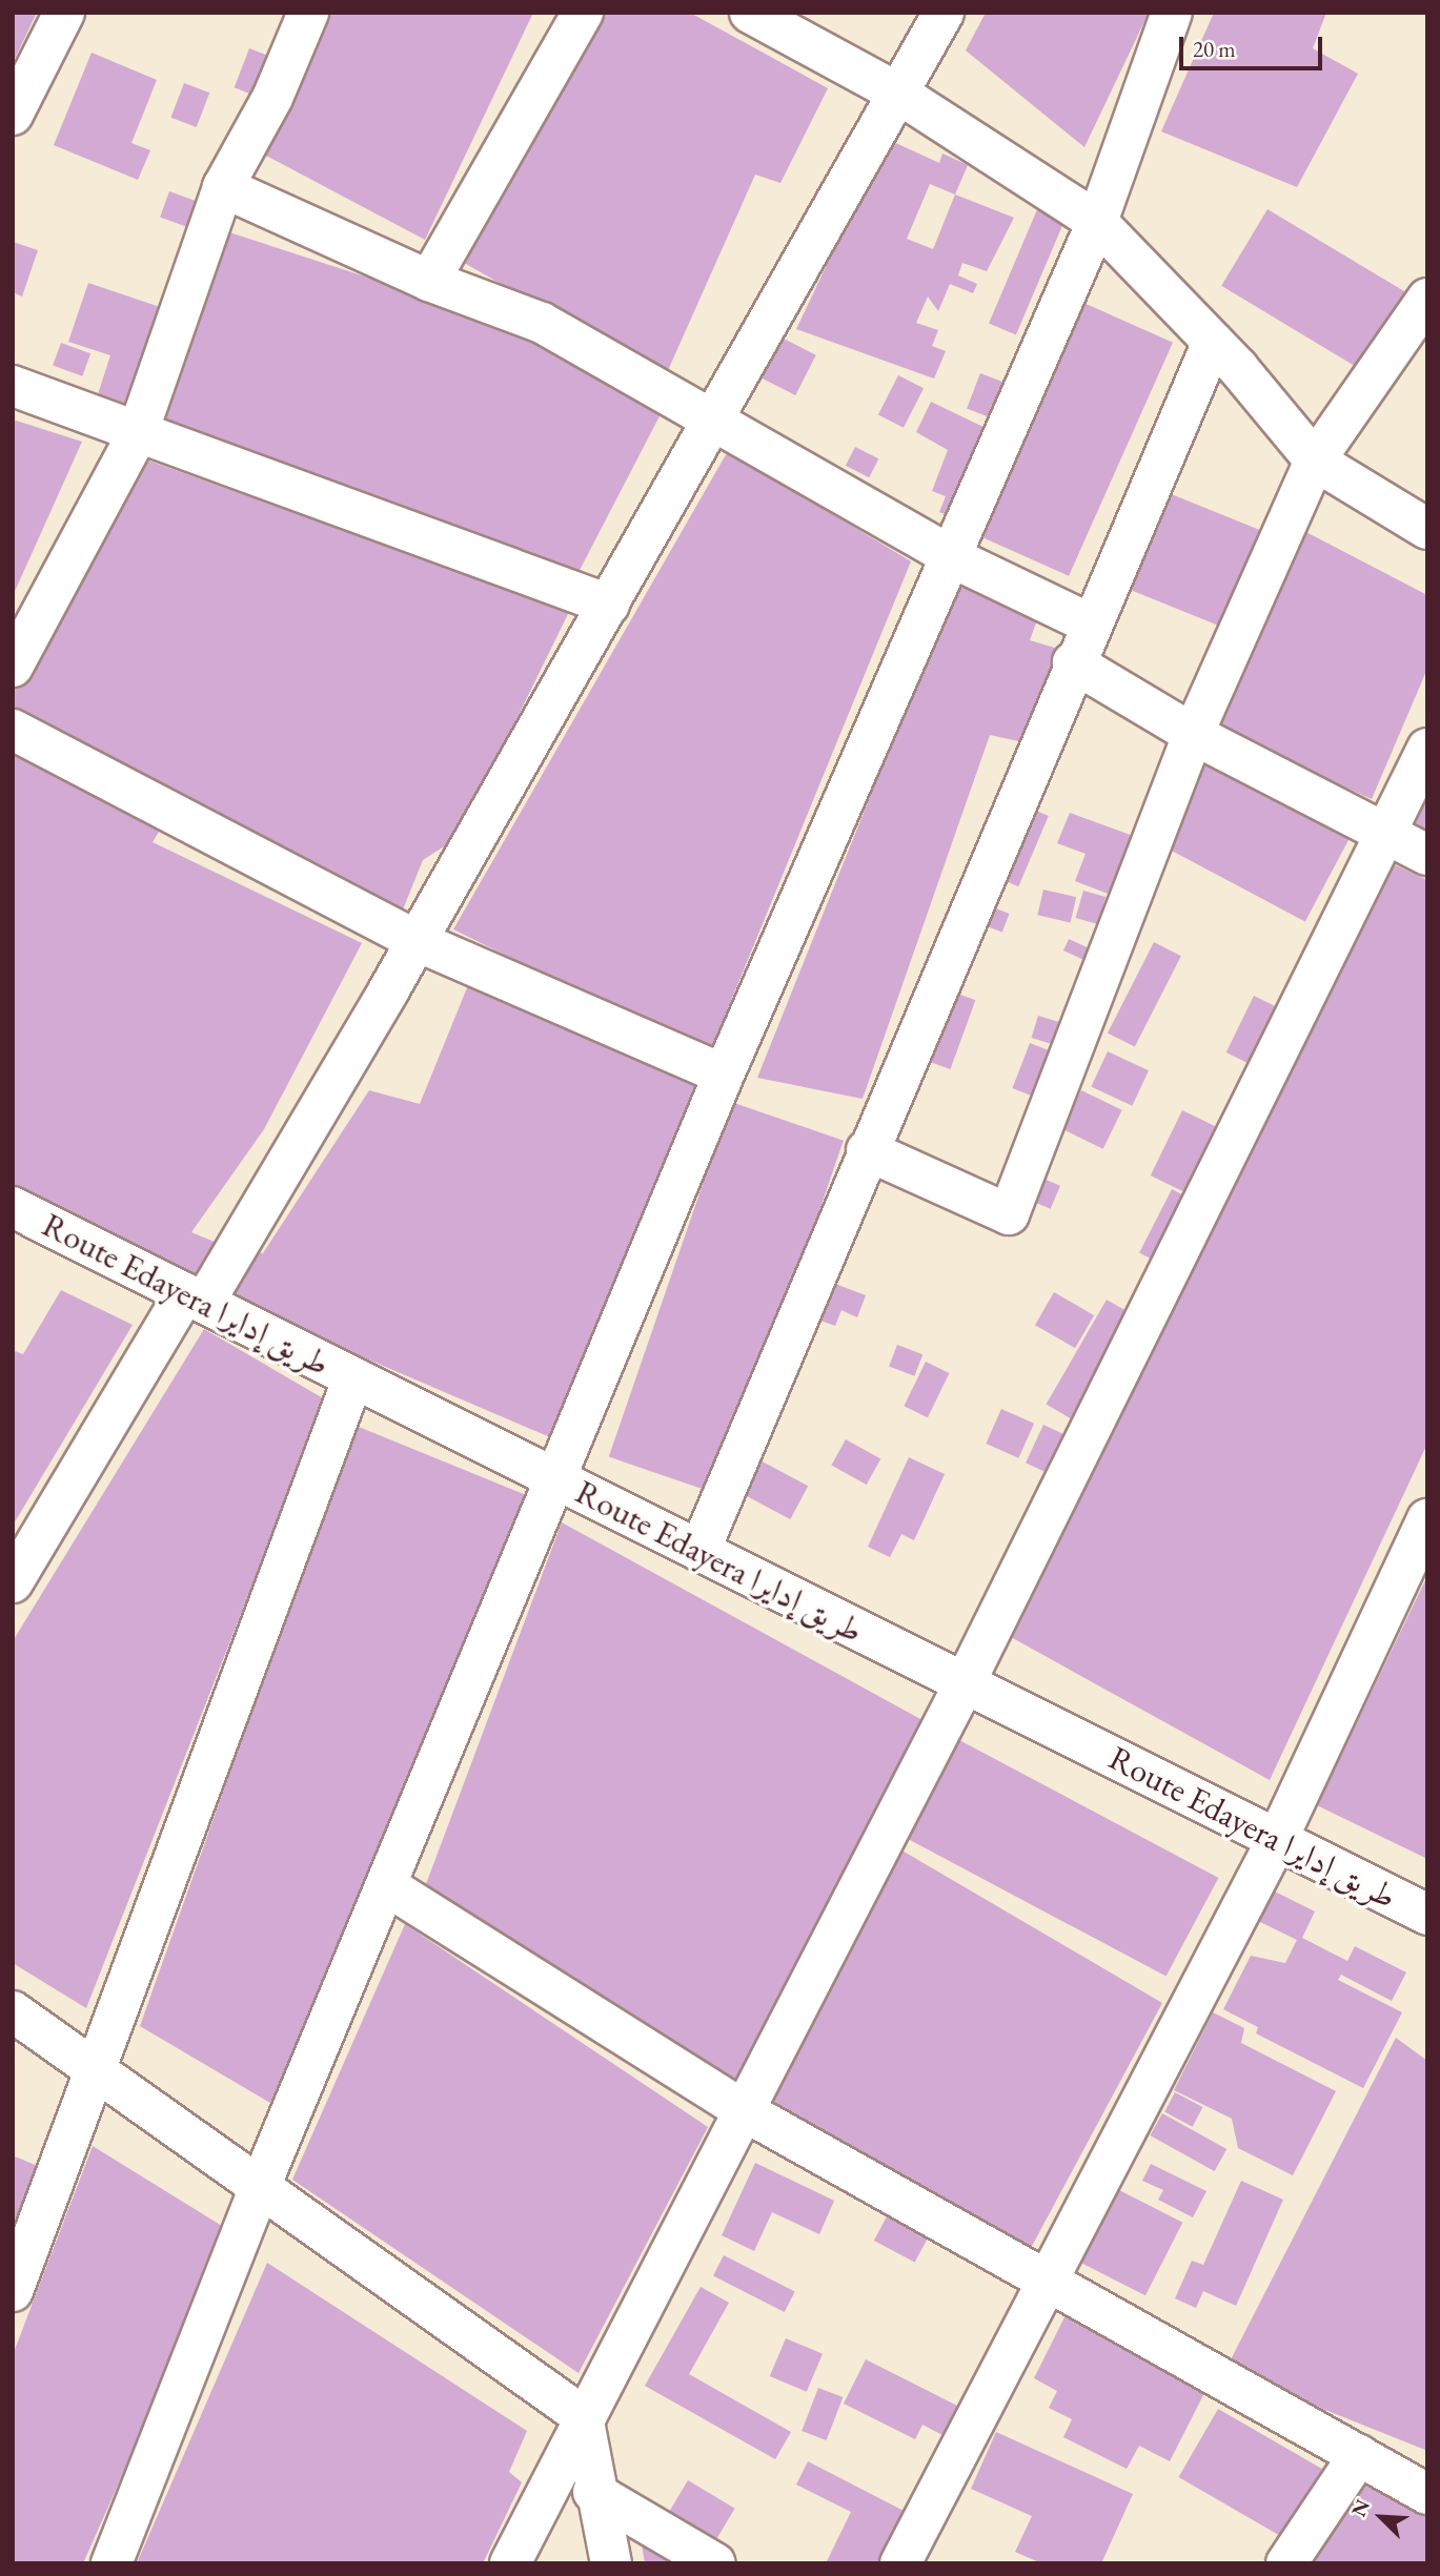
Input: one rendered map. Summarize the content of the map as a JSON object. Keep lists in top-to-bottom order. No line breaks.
{"streets":{"street":["Route Edayera طريق إدايرا"]},"scale_bar":"20 m","north":"top left"}
